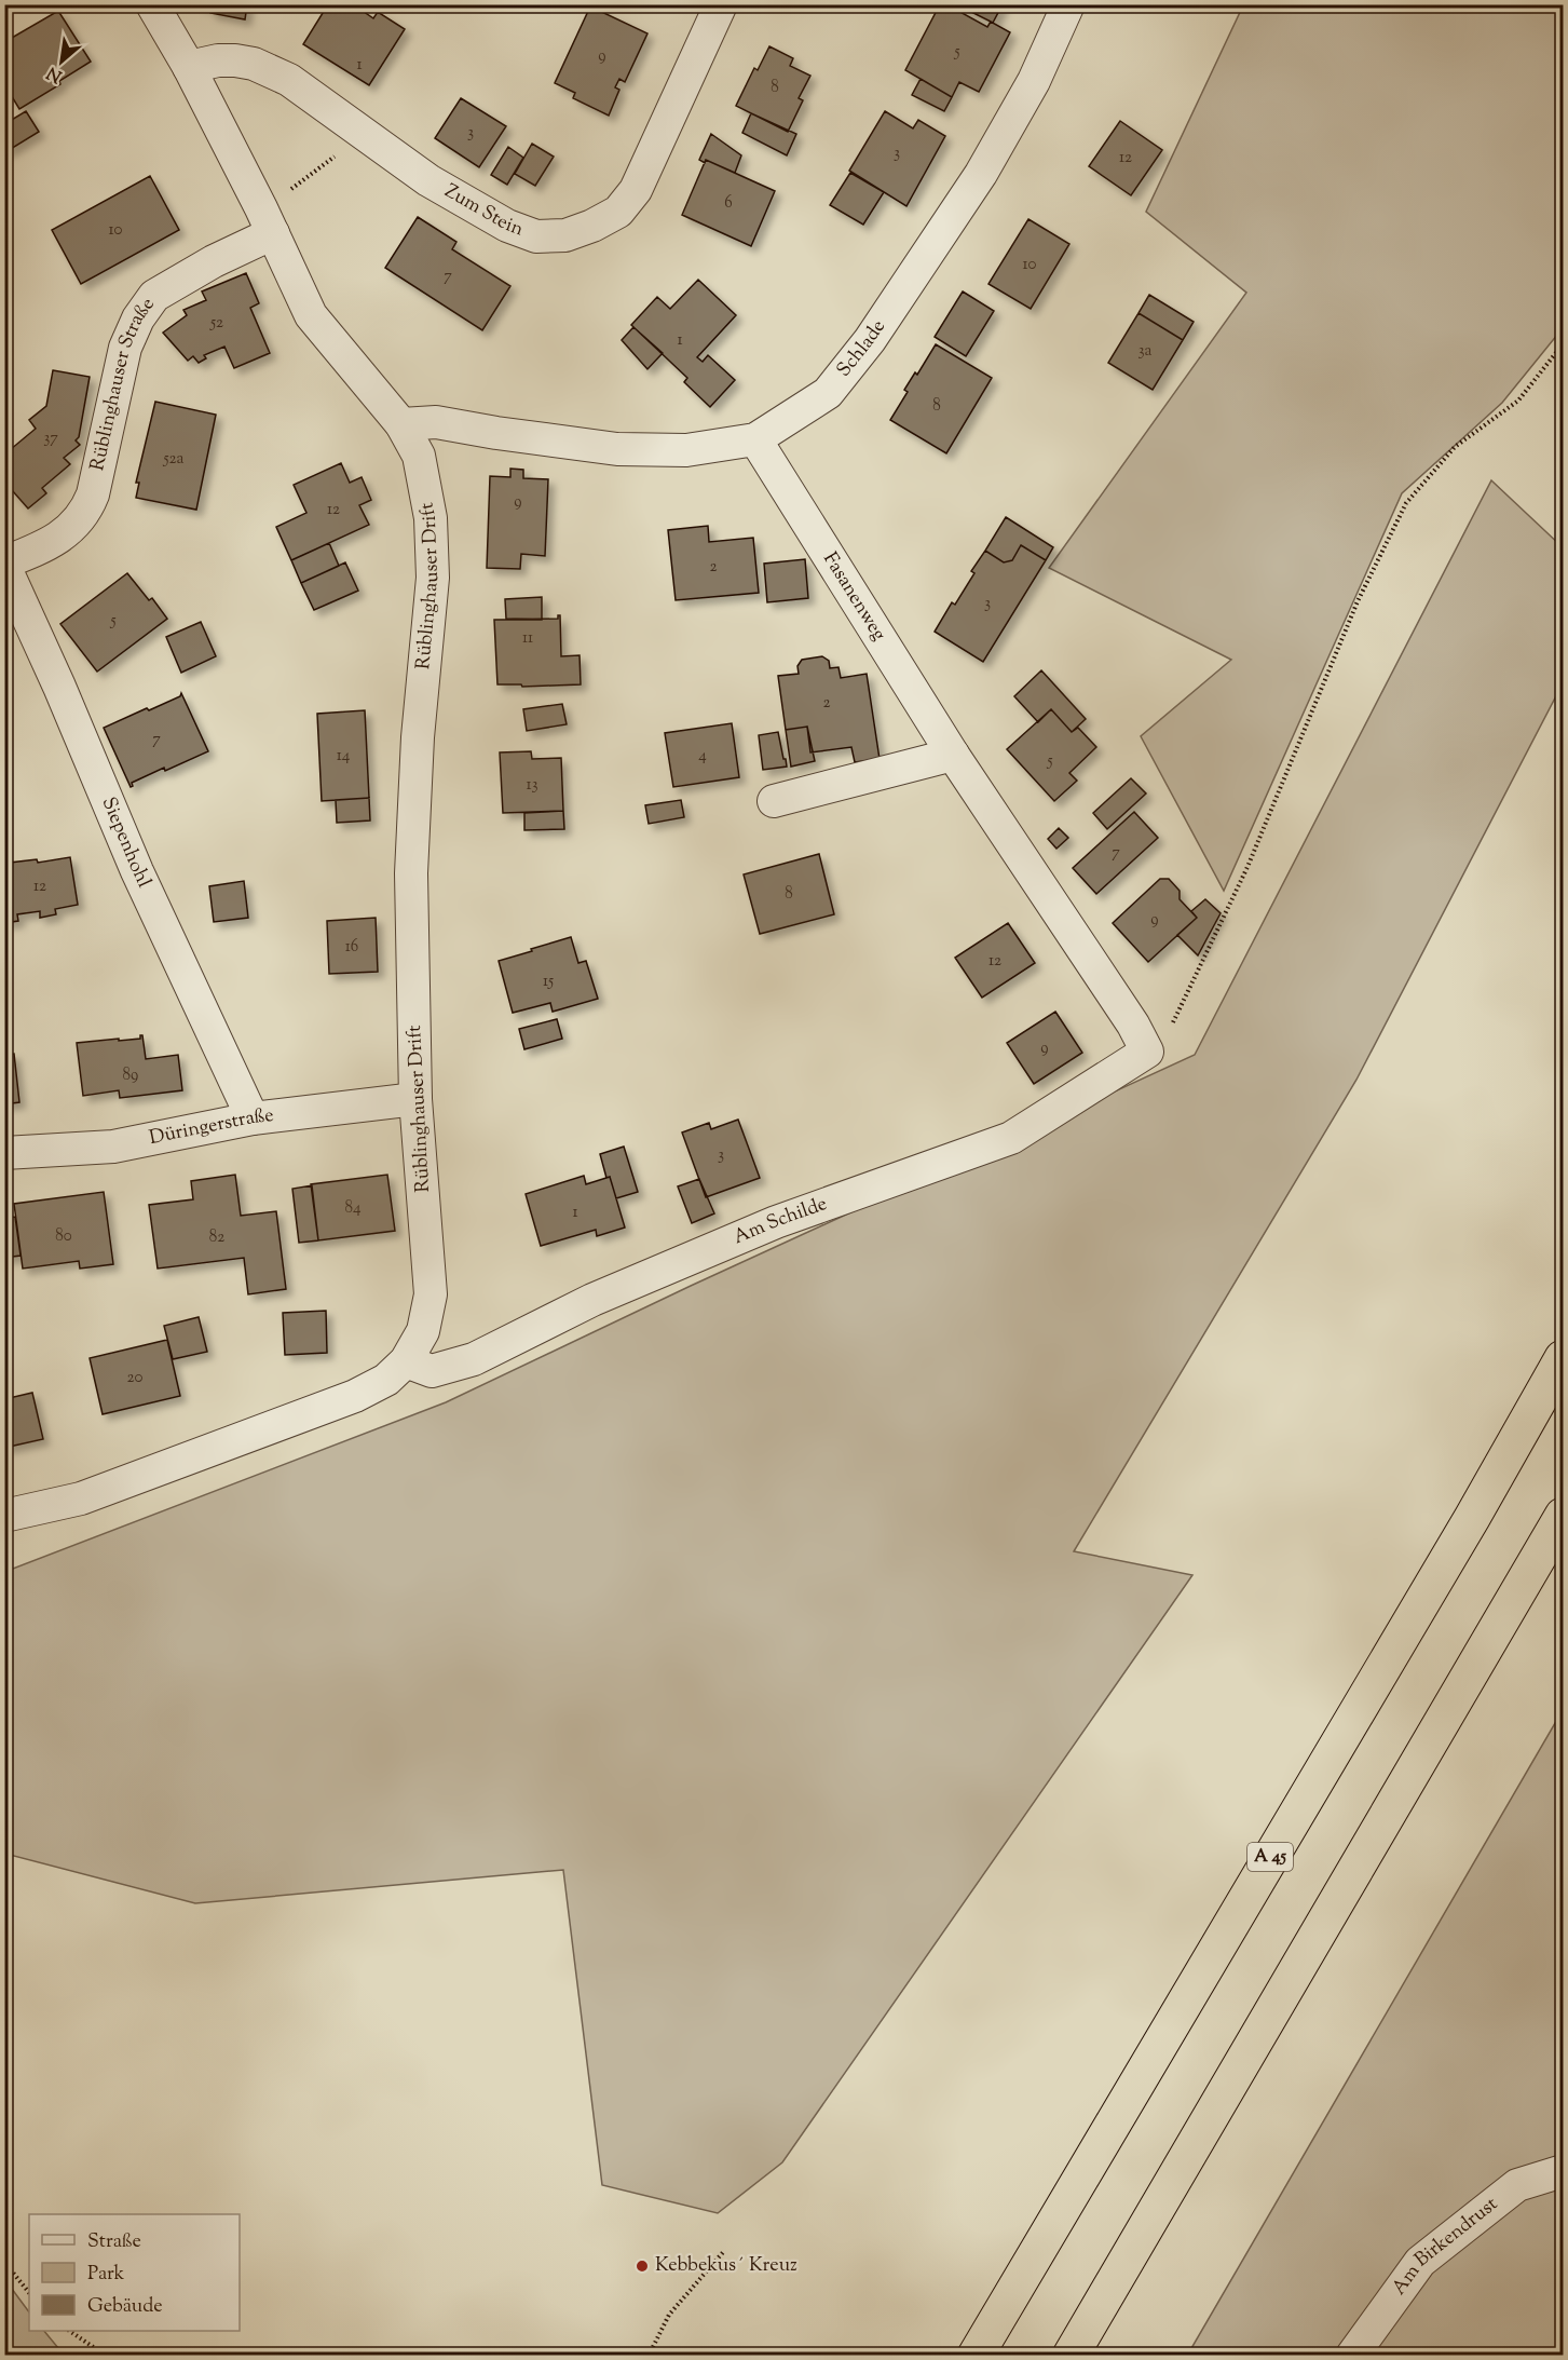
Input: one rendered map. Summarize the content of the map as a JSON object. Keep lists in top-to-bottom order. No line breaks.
{"streets":{"highway":["A 45"],"street":["Zum Stein","Schlade","Rüblinghauser Straße","Rüblinghauser Drift","Fasanenweg","Siepenhohl","Düringerstraße","Am Schilde","Am Birkendrust"]},"crossings":[["Zum Stein","Rüblinghauser Drift"],["Schlade","Rüblinghauser Drift"],["Schlade","Fasanenweg"],["Rüblinghauser Straße","Rüblinghauser Drift"],["Rüblinghauser Straße","Siepenhohl"],["Rüblinghauser Drift","Düringerstraße"],["Rüblinghauser Drift","Am Schilde"],["Fasanenweg","Am Schilde"],["Siepenhohl","Düringerstraße"]],"places":["Kebbekus´ Kreuz"],"house_numbers":["5","9","1","8","3","3","12","6","10","10","7","52","1","3a","8","37","52a","9","12","2","3","5","11","2","7","14","4","5","13","7","12","8","9","16","12","15","9","89","3","84","1","80","82","20"],"legend":["Straße","Park","Gebäude"],"north":"bottom left"}
